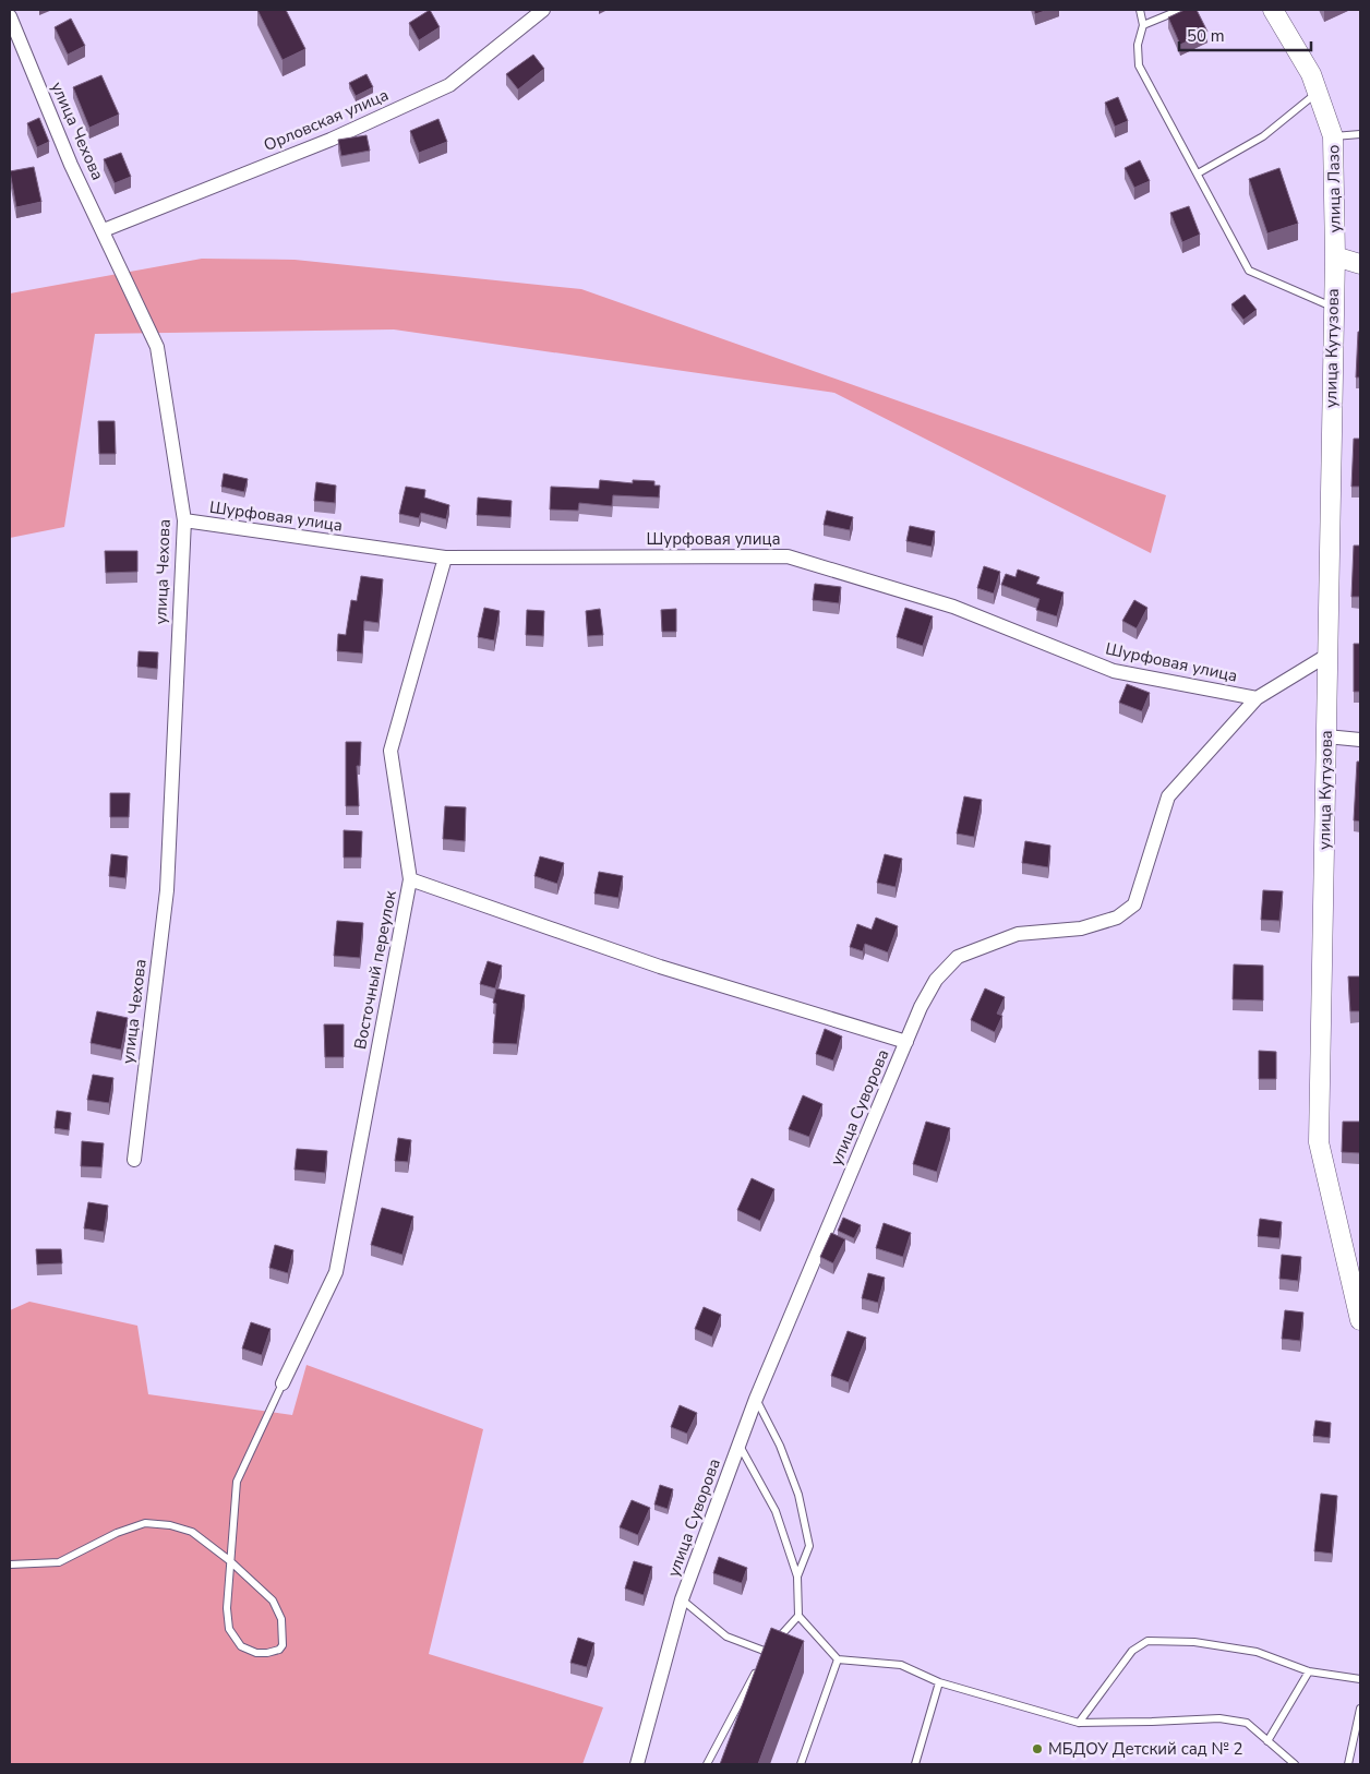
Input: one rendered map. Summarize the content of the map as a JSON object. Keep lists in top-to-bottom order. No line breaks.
{"streets":{"street":["Орловская улица","улица Чехова","улица Лазо","улица Кутузова","Шурфовая улица","Восточный переулок","улица Суворова"]},"crossings":[["Орловская улица","улица Чехова"],["улица Чехова","Шурфовая улица"],["улица Лазо","улица Кутузова"],["улица Кутузова","улица Суворова"],["Шурфовая улица","Восточный переулок"],["Шурфовая улица","улица Суворова"]],"places":["МБДОУ Детский сад № 2"],"scale_bar":"50 m"}
